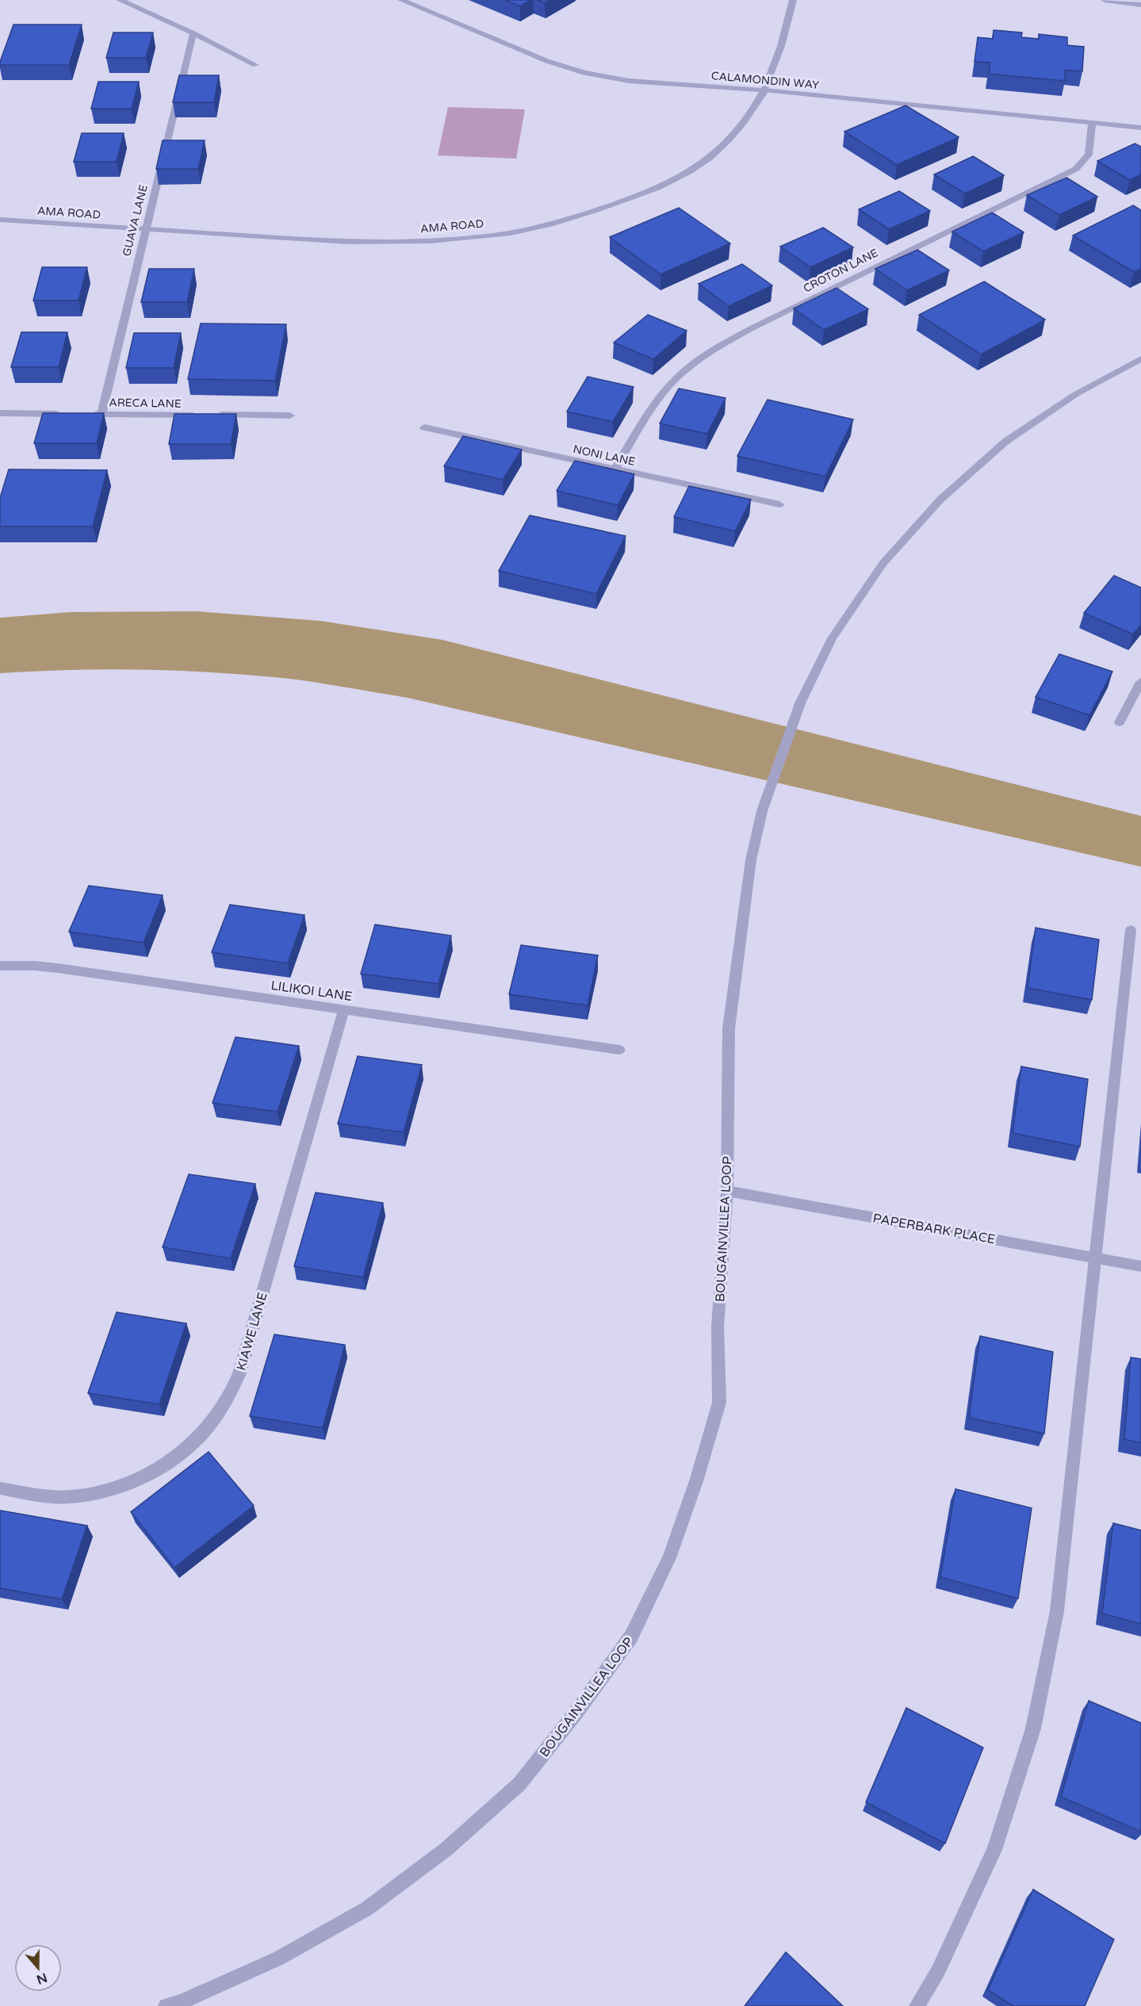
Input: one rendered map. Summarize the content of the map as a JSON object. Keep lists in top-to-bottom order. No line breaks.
{"streets":{"street":["CALAMONDIN WAY","AMA ROAD","GUAVA LANE","CROTON LANE","ARECA LANE","NONI LANE","LILIKOI LANE","PAPERBARK PLACE","BOUGAINVILLEA LOOP","KIAWE LANE"]},"crossings":[["CALAMONDIN WAY","AMA ROAD"],["CALAMONDIN WAY","CROTON LANE"],["AMA ROAD","GUAVA LANE"],["GUAVA LANE","ARECA LANE"],["CROTON LANE","NONI LANE"],["LILIKOI LANE","KIAWE LANE"],["PAPERBARK PLACE","BOUGAINVILLEA LOOP"]],"north":"bottom"}
